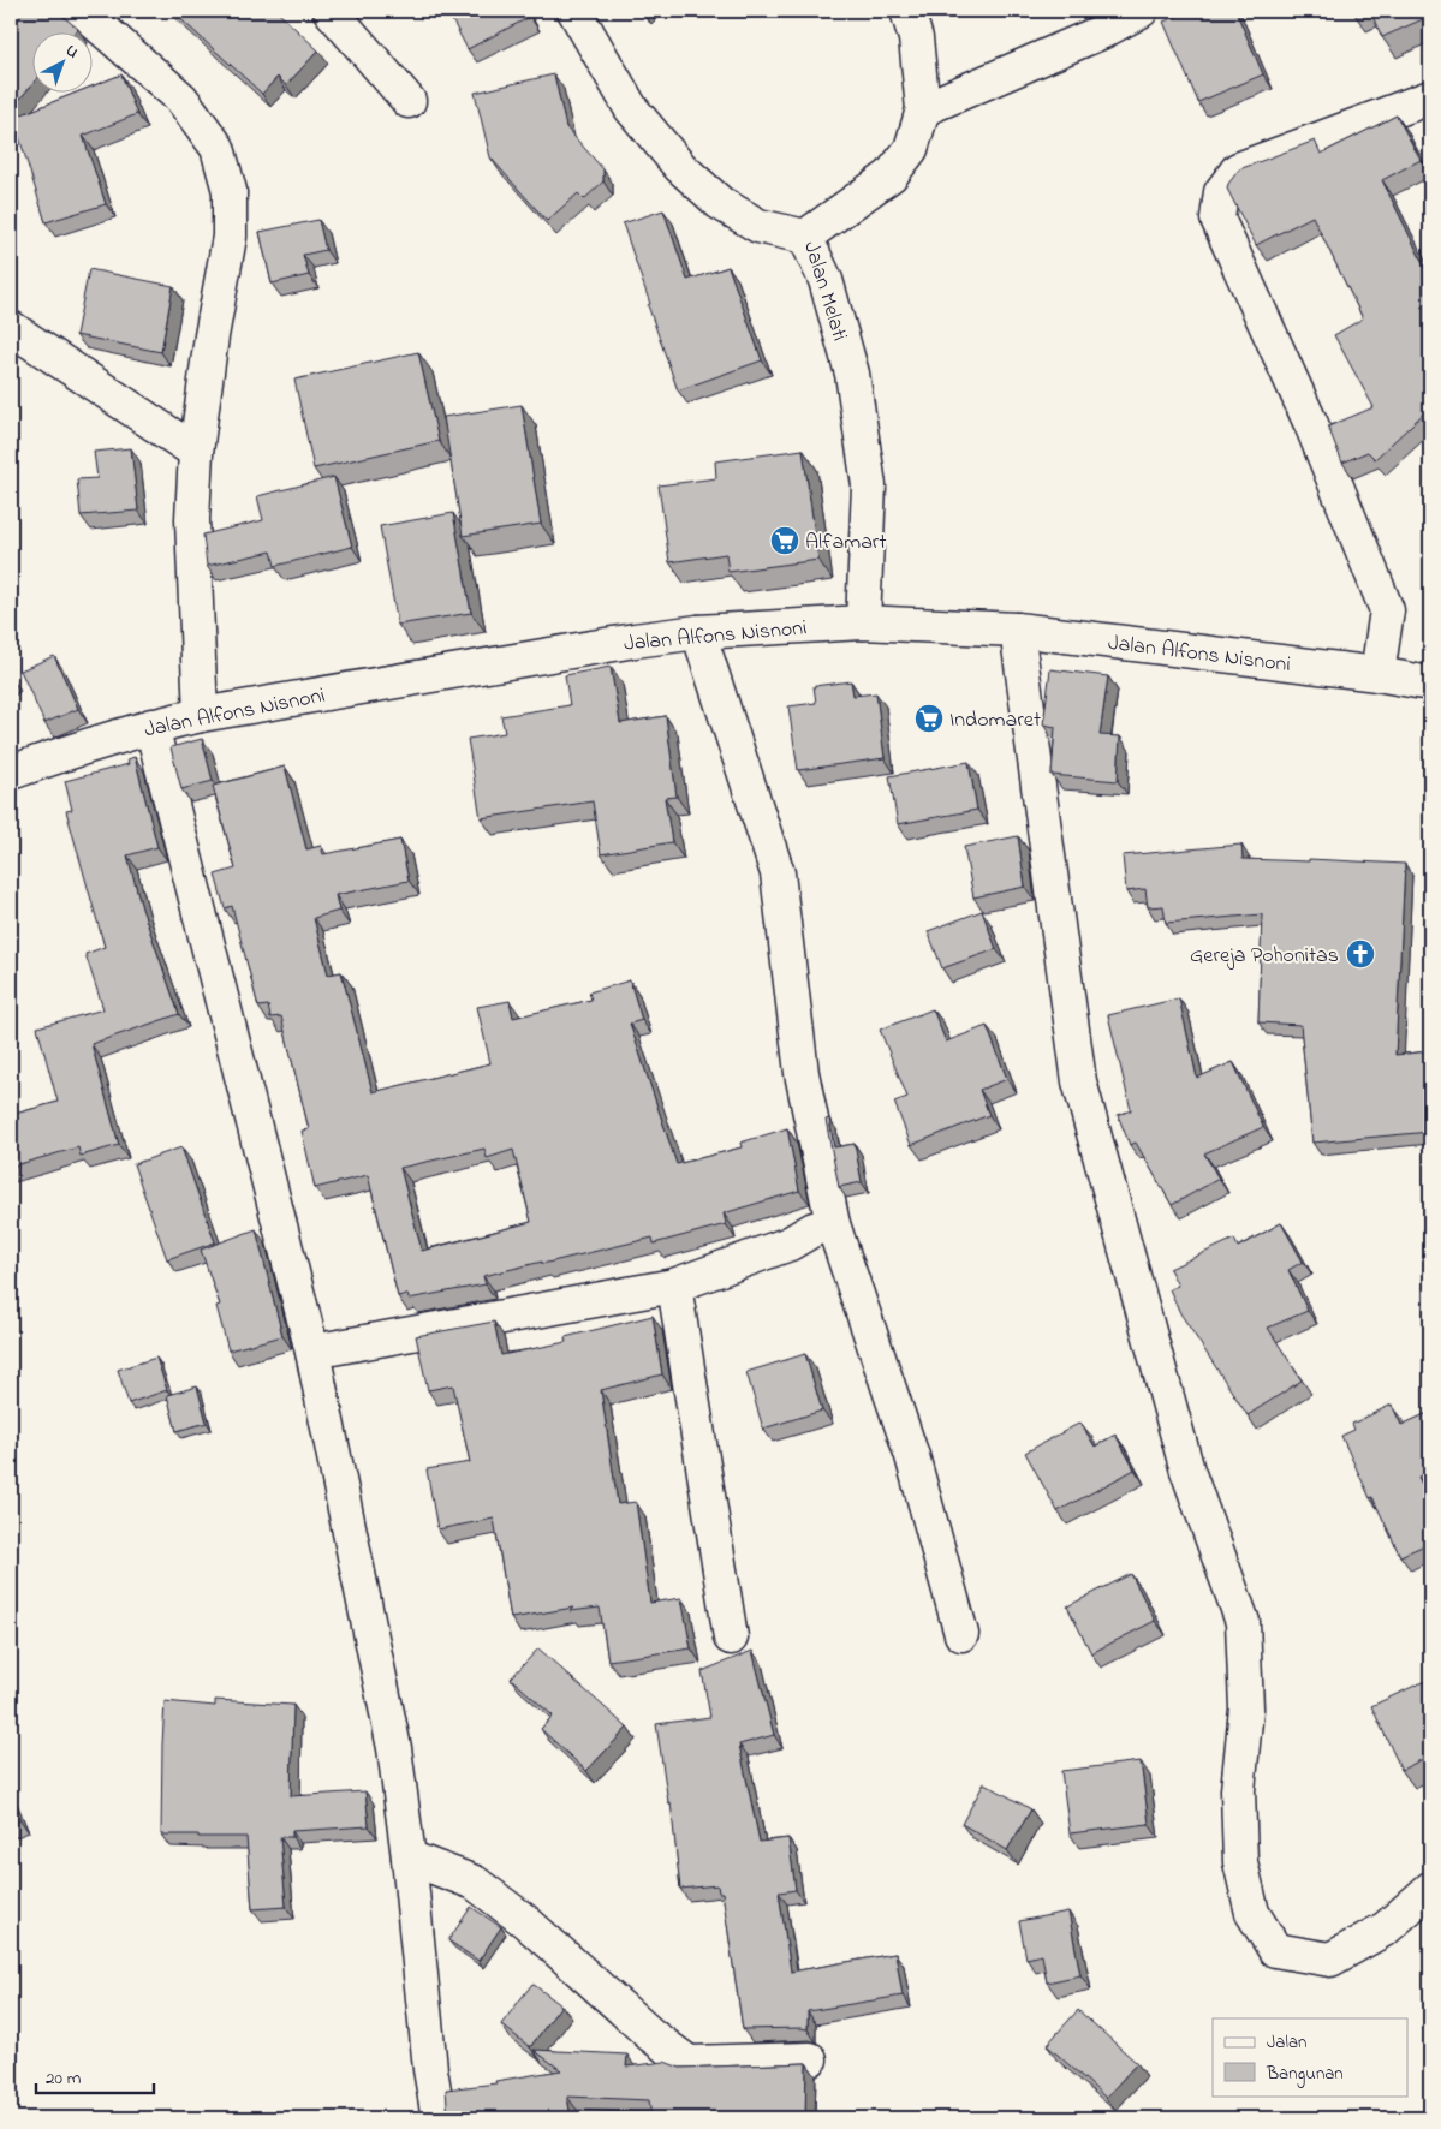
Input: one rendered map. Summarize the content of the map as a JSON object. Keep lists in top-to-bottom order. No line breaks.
{"streets":{"street":["Jalan Melati","Jalan Alfons Nisnoni"]},"crossings":[["Jalan Melati","Jalan Alfons Nisnoni"]],"places":{"supermarket":["Alfamart","Indomaret"],"church":["Gereja Pohonitas"]},"legend":["Jalan","Bangunan"],"scale_bar":"20 m","north":"top right"}
